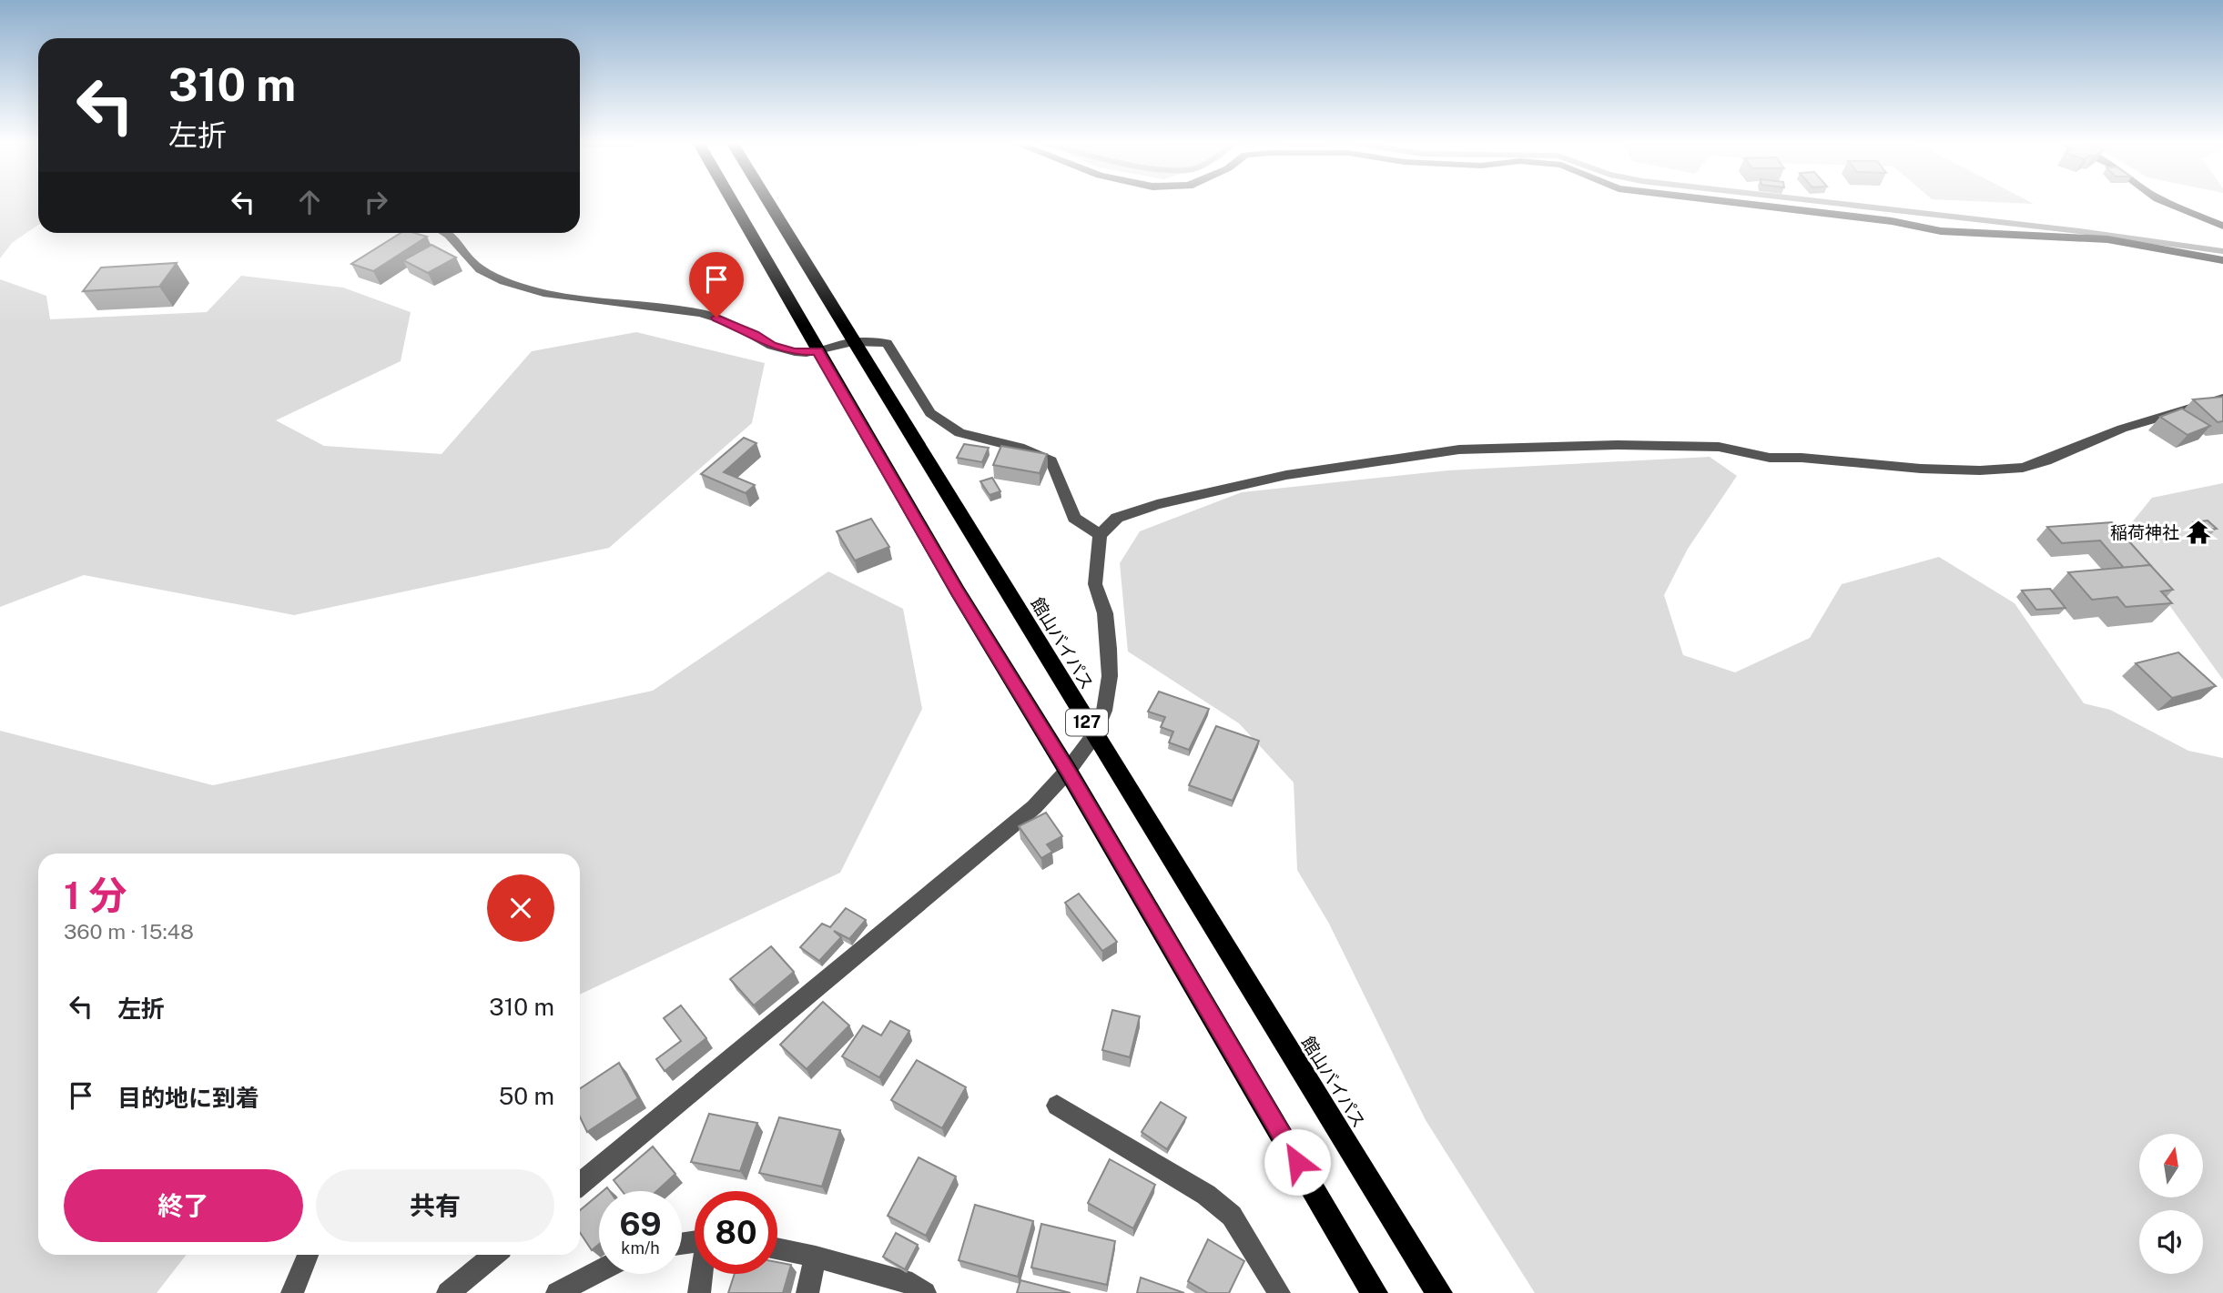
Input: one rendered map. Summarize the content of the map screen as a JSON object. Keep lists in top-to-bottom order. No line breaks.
{"streets":{"highway":["館山バイパス","127"]},"places":{"temple":["稲荷神社"]},"north":"top","page":{"turn":["310 m","左折"],"heading":["1 分","360 m · 15:48"],"list":[{"name":"左折","value":"310 m"},{"name":"目的地に到着","value":"50 m"}],"buttons":["終了","共有"],"speed":"69 km/h","limit":"80"}}
